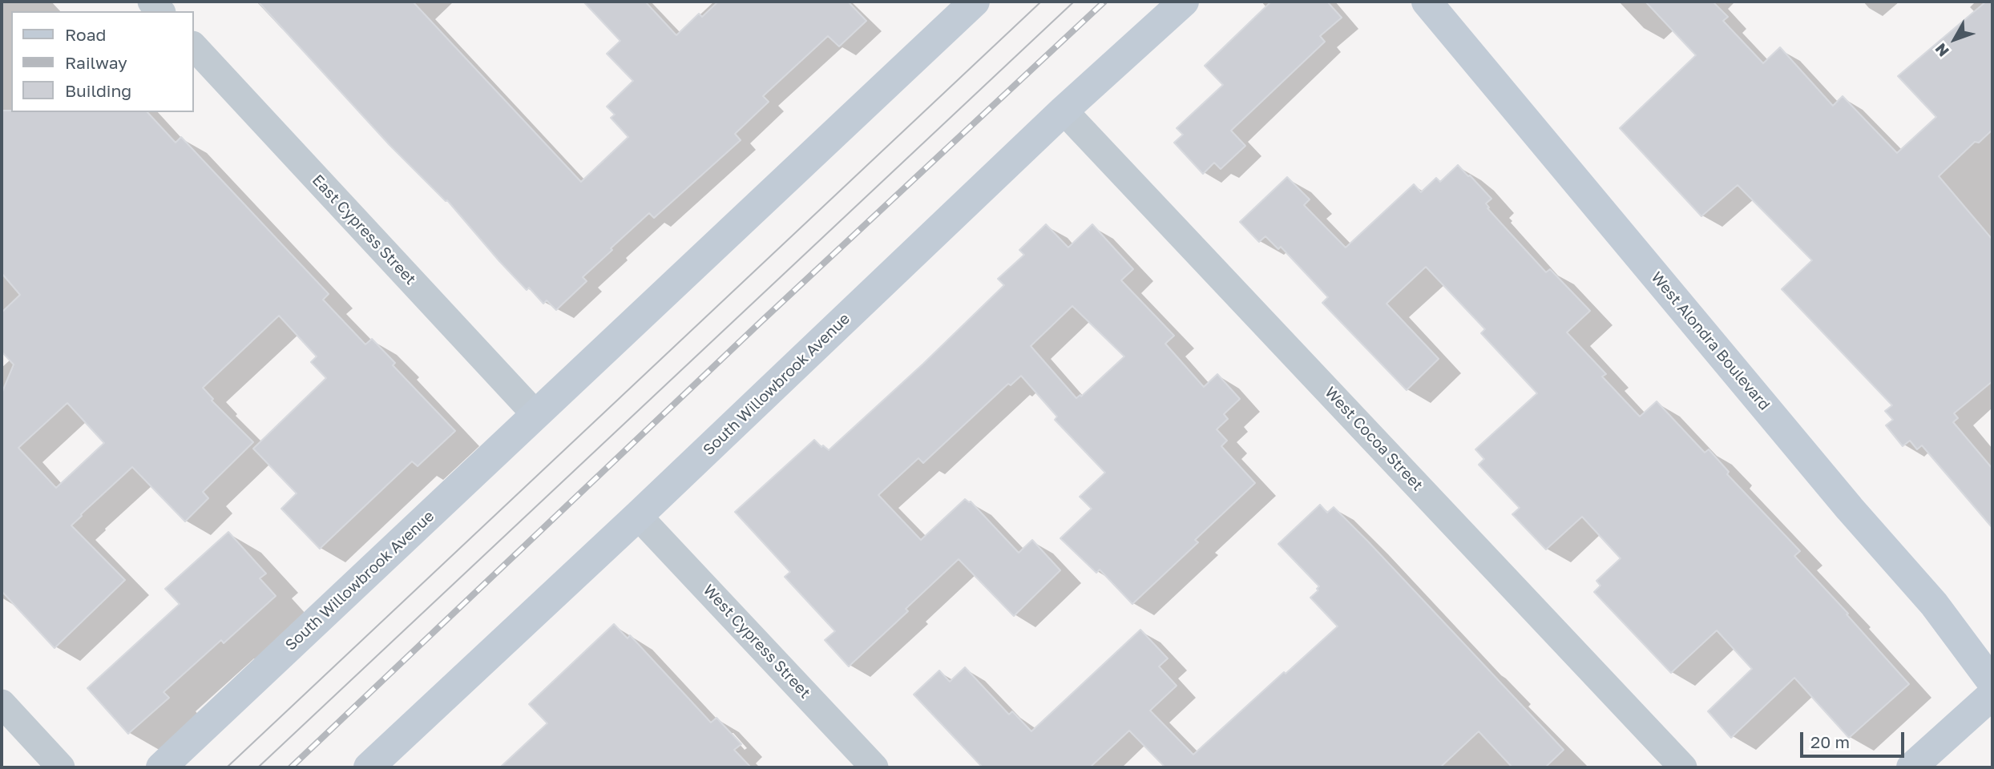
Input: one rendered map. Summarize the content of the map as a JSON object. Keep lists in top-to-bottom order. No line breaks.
{"streets":{"street":["East Cypress Street","West Alondra Boulevard","South Willowbrook Avenue","West Cocoa Street","West Cypress Street"]},"crossings":[["East Cypress Street","South Willowbrook Avenue"],["South Willowbrook Avenue","West Cocoa Street"],["South Willowbrook Avenue","West Cypress Street"]],"legend":["Road","Railway","Building"],"scale_bar":"20 m","north":"bottom left"}
